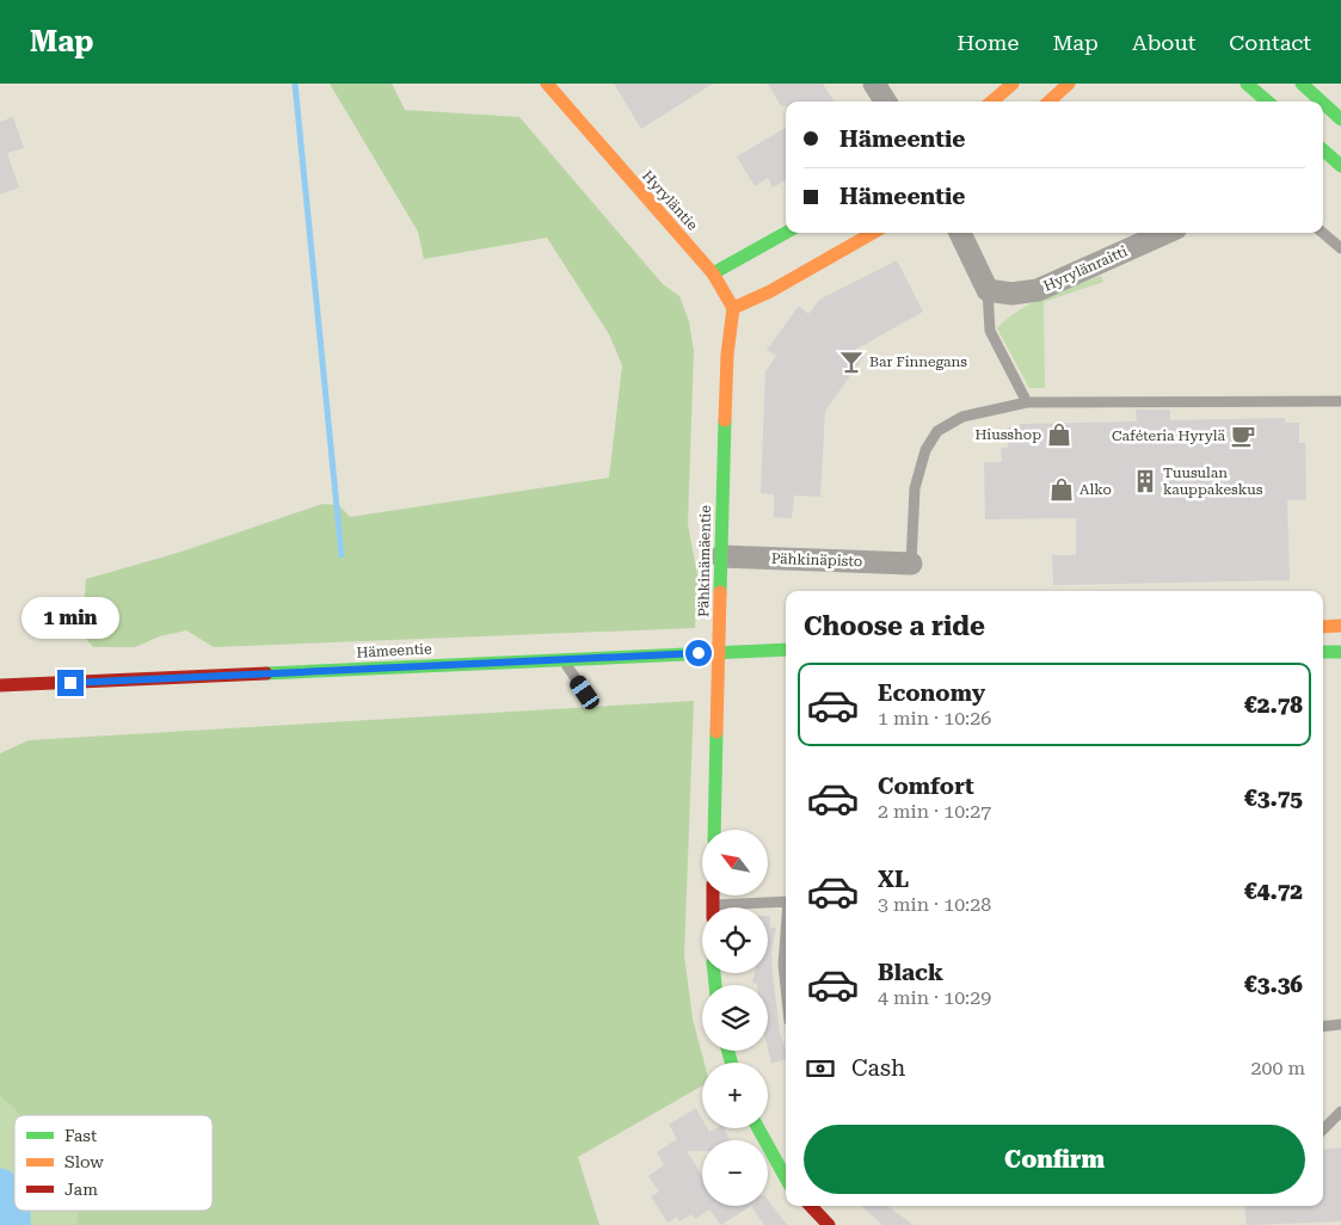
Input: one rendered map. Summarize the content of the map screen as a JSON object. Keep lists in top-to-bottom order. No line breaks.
{"streets":{"street":["Hyryläntie","Hyrylänraitti","Pähkinäpisto","Pähkinämäentie","Hämeentie"]},"crossings":[["Hyryläntie","Pähkinämäentie"],["Pähkinäpisto","Pähkinämäentie"]],"places":{"bar":["Bar Finnegans"],"shop":["Hiusshop","Alko"],"cafe":["Caféteria Hyrylä"],"building":["Tuusulan kauppakeskus"]},"legend":["Fast","Slow","Jam"],"north":"top left","page":{"header":"Map","nav":["Home","Map","About","Contact"],"banner":["Hämeentie","Hämeentie"],"heading":"Choose a ride","bubble":"1 min","list":[{"name":"Economy","note":"1 min · 10:26","value":"€2.78"},{"name":"Comfort","note":"2 min · 10:27","value":"€3.75"},{"name":"XL","note":"3 min · 10:28","value":"€4.72"},{"name":"Black","note":"4 min · 10:29","value":"€3.36"}],"map_buttons":["+","−"],"pay":["Cash","200 m"],"buttons":"Confirm"}}
